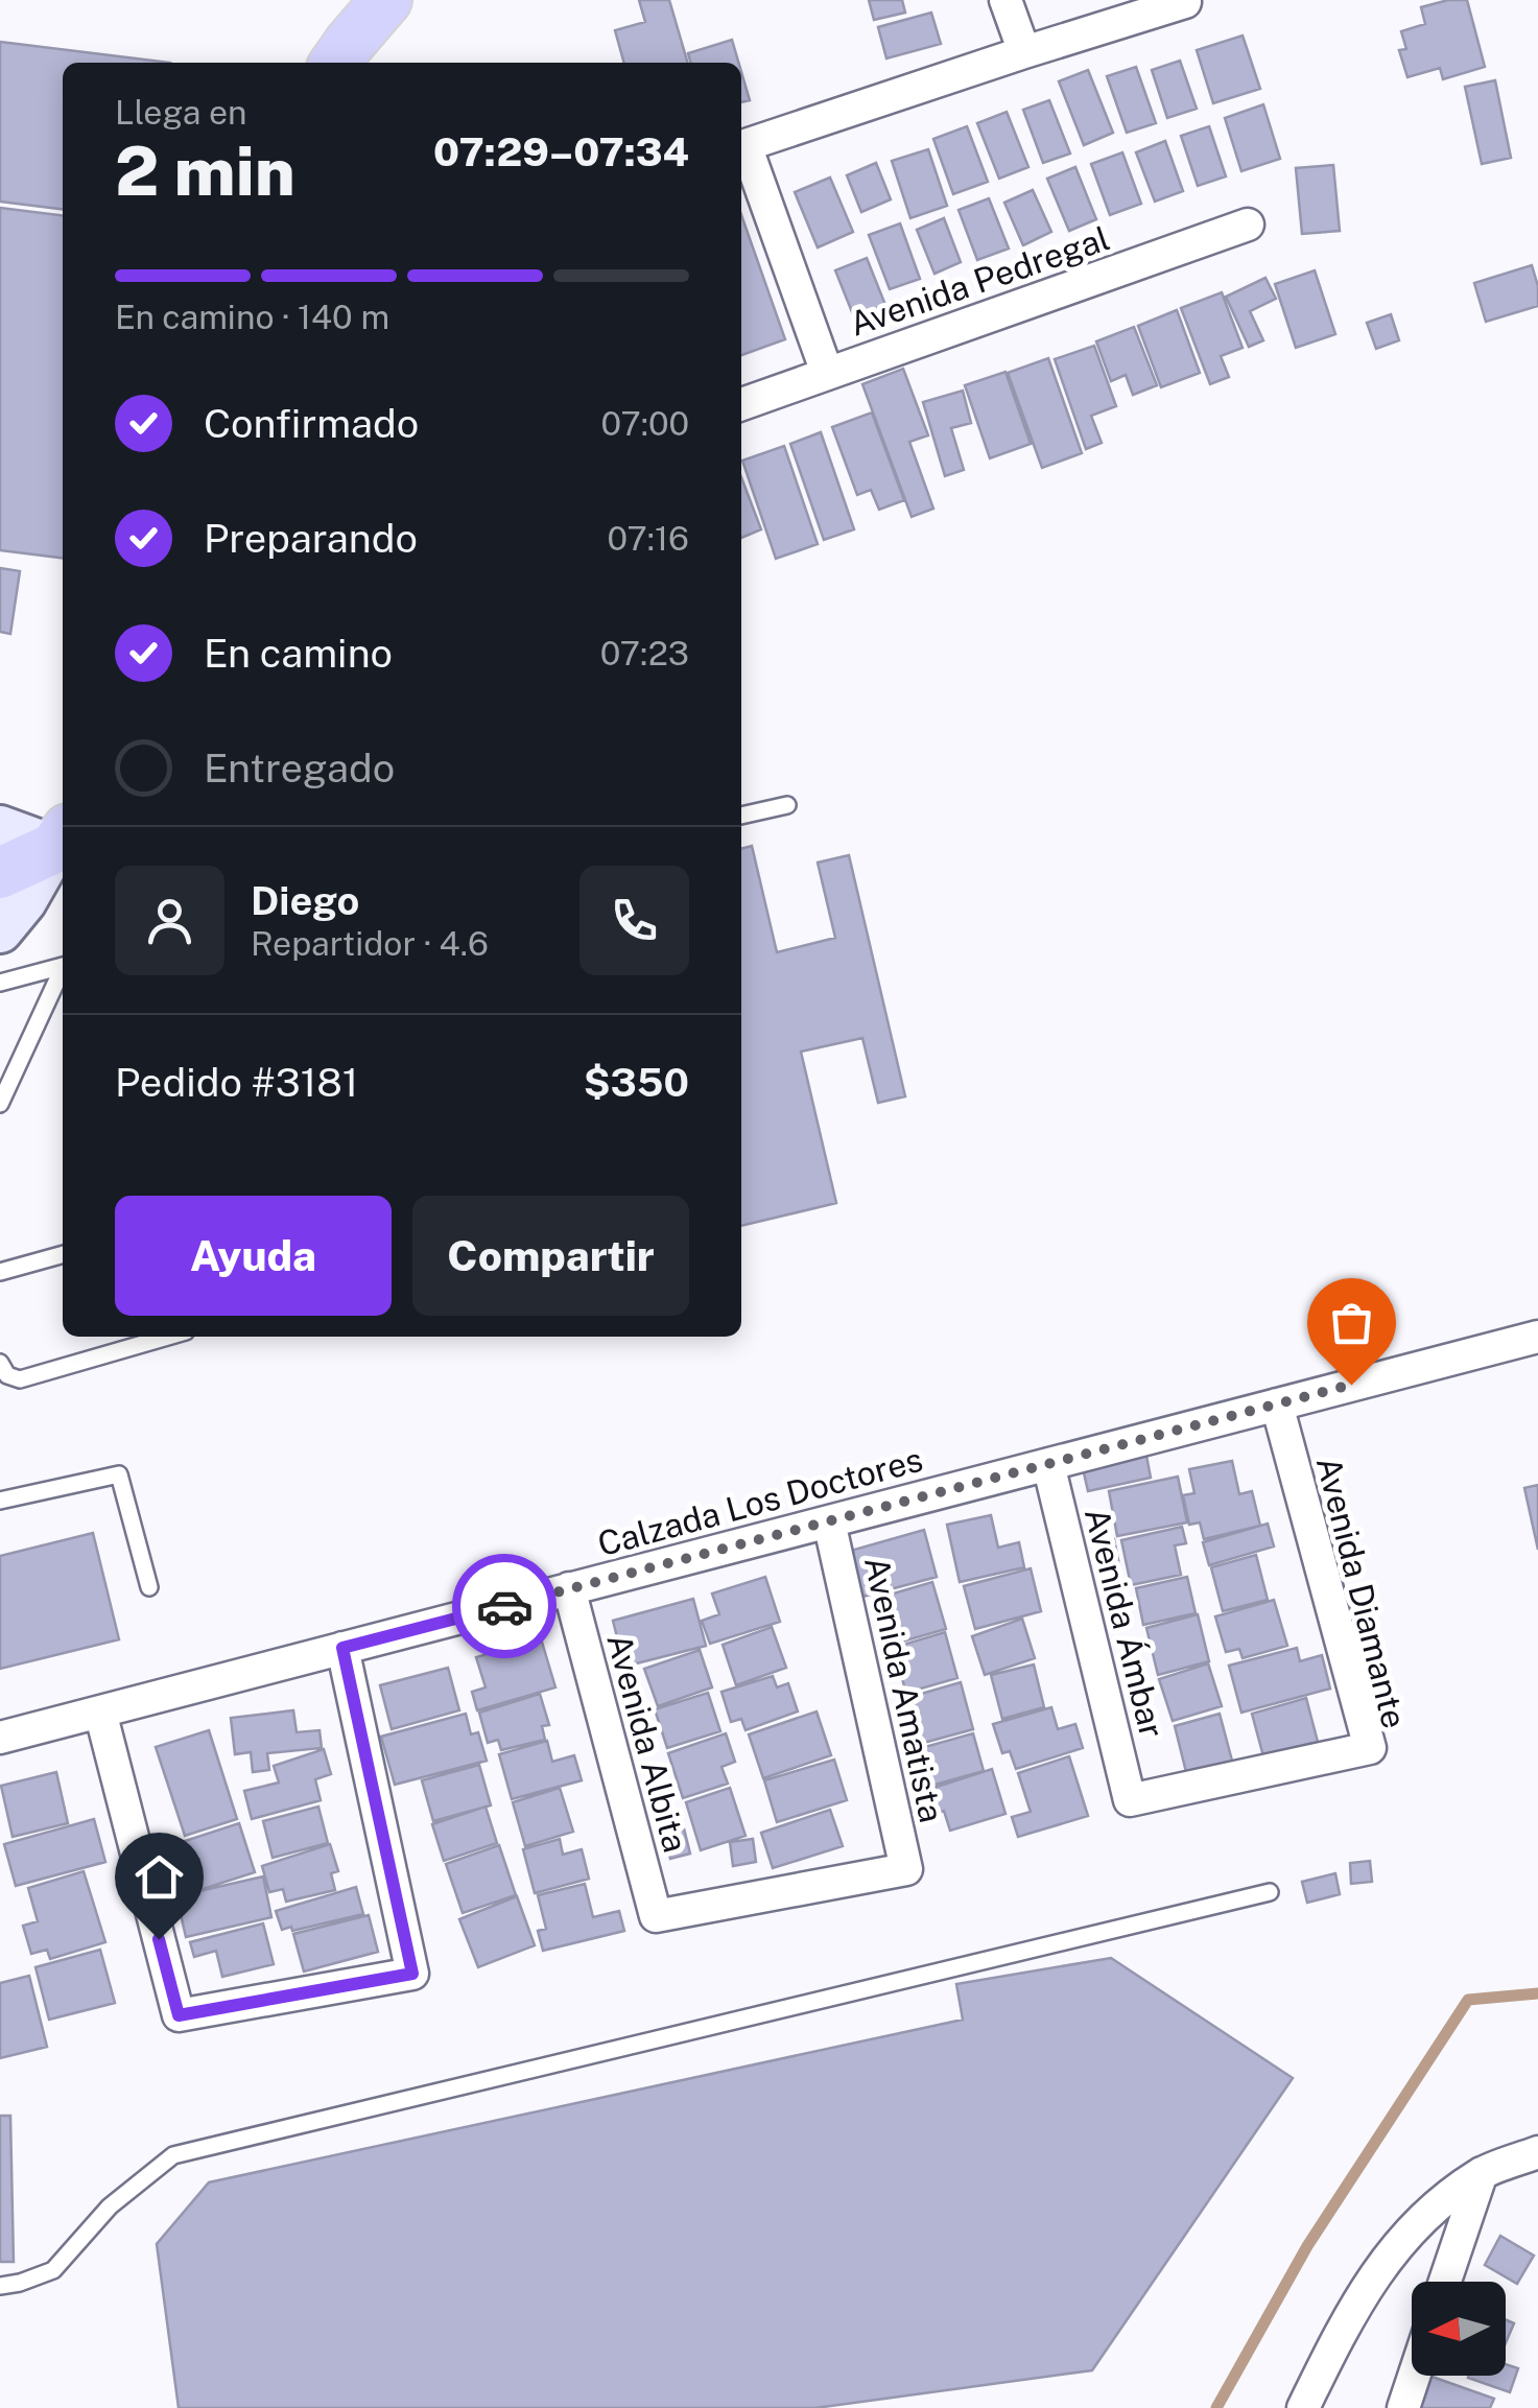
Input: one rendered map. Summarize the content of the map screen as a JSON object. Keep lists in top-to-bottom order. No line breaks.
{"streets":{"street":["Avenida Pedregal","Calzada Los Doctores","Avenida Diamante","Avenida Ámbar","Avenida Amatista","Avenida Albita"]},"crossings":[["Calzada Los Doctores","Avenida Diamante"],["Calzada Los Doctores","Avenida Ámbar"],["Calzada Los Doctores","Avenida Amatista"],["Calzada Los Doctores","Avenida Albita"],["Avenida Diamante","Avenida Ámbar"],["Avenida Amatista","Avenida Albita"]],"north":"left","page":{"heading":["2 min","Llega en","07:29–07:34"],"panel":["Diego","Repartidor · 4.6","Pedido #3181","$350"],"bar":"En camino · 140 m","list":[["Confirmado","07:00"],["Preparando","07:16"],["En camino","07:23"],"Entregado"],"buttons":["Ayuda","Compartir"]}}
